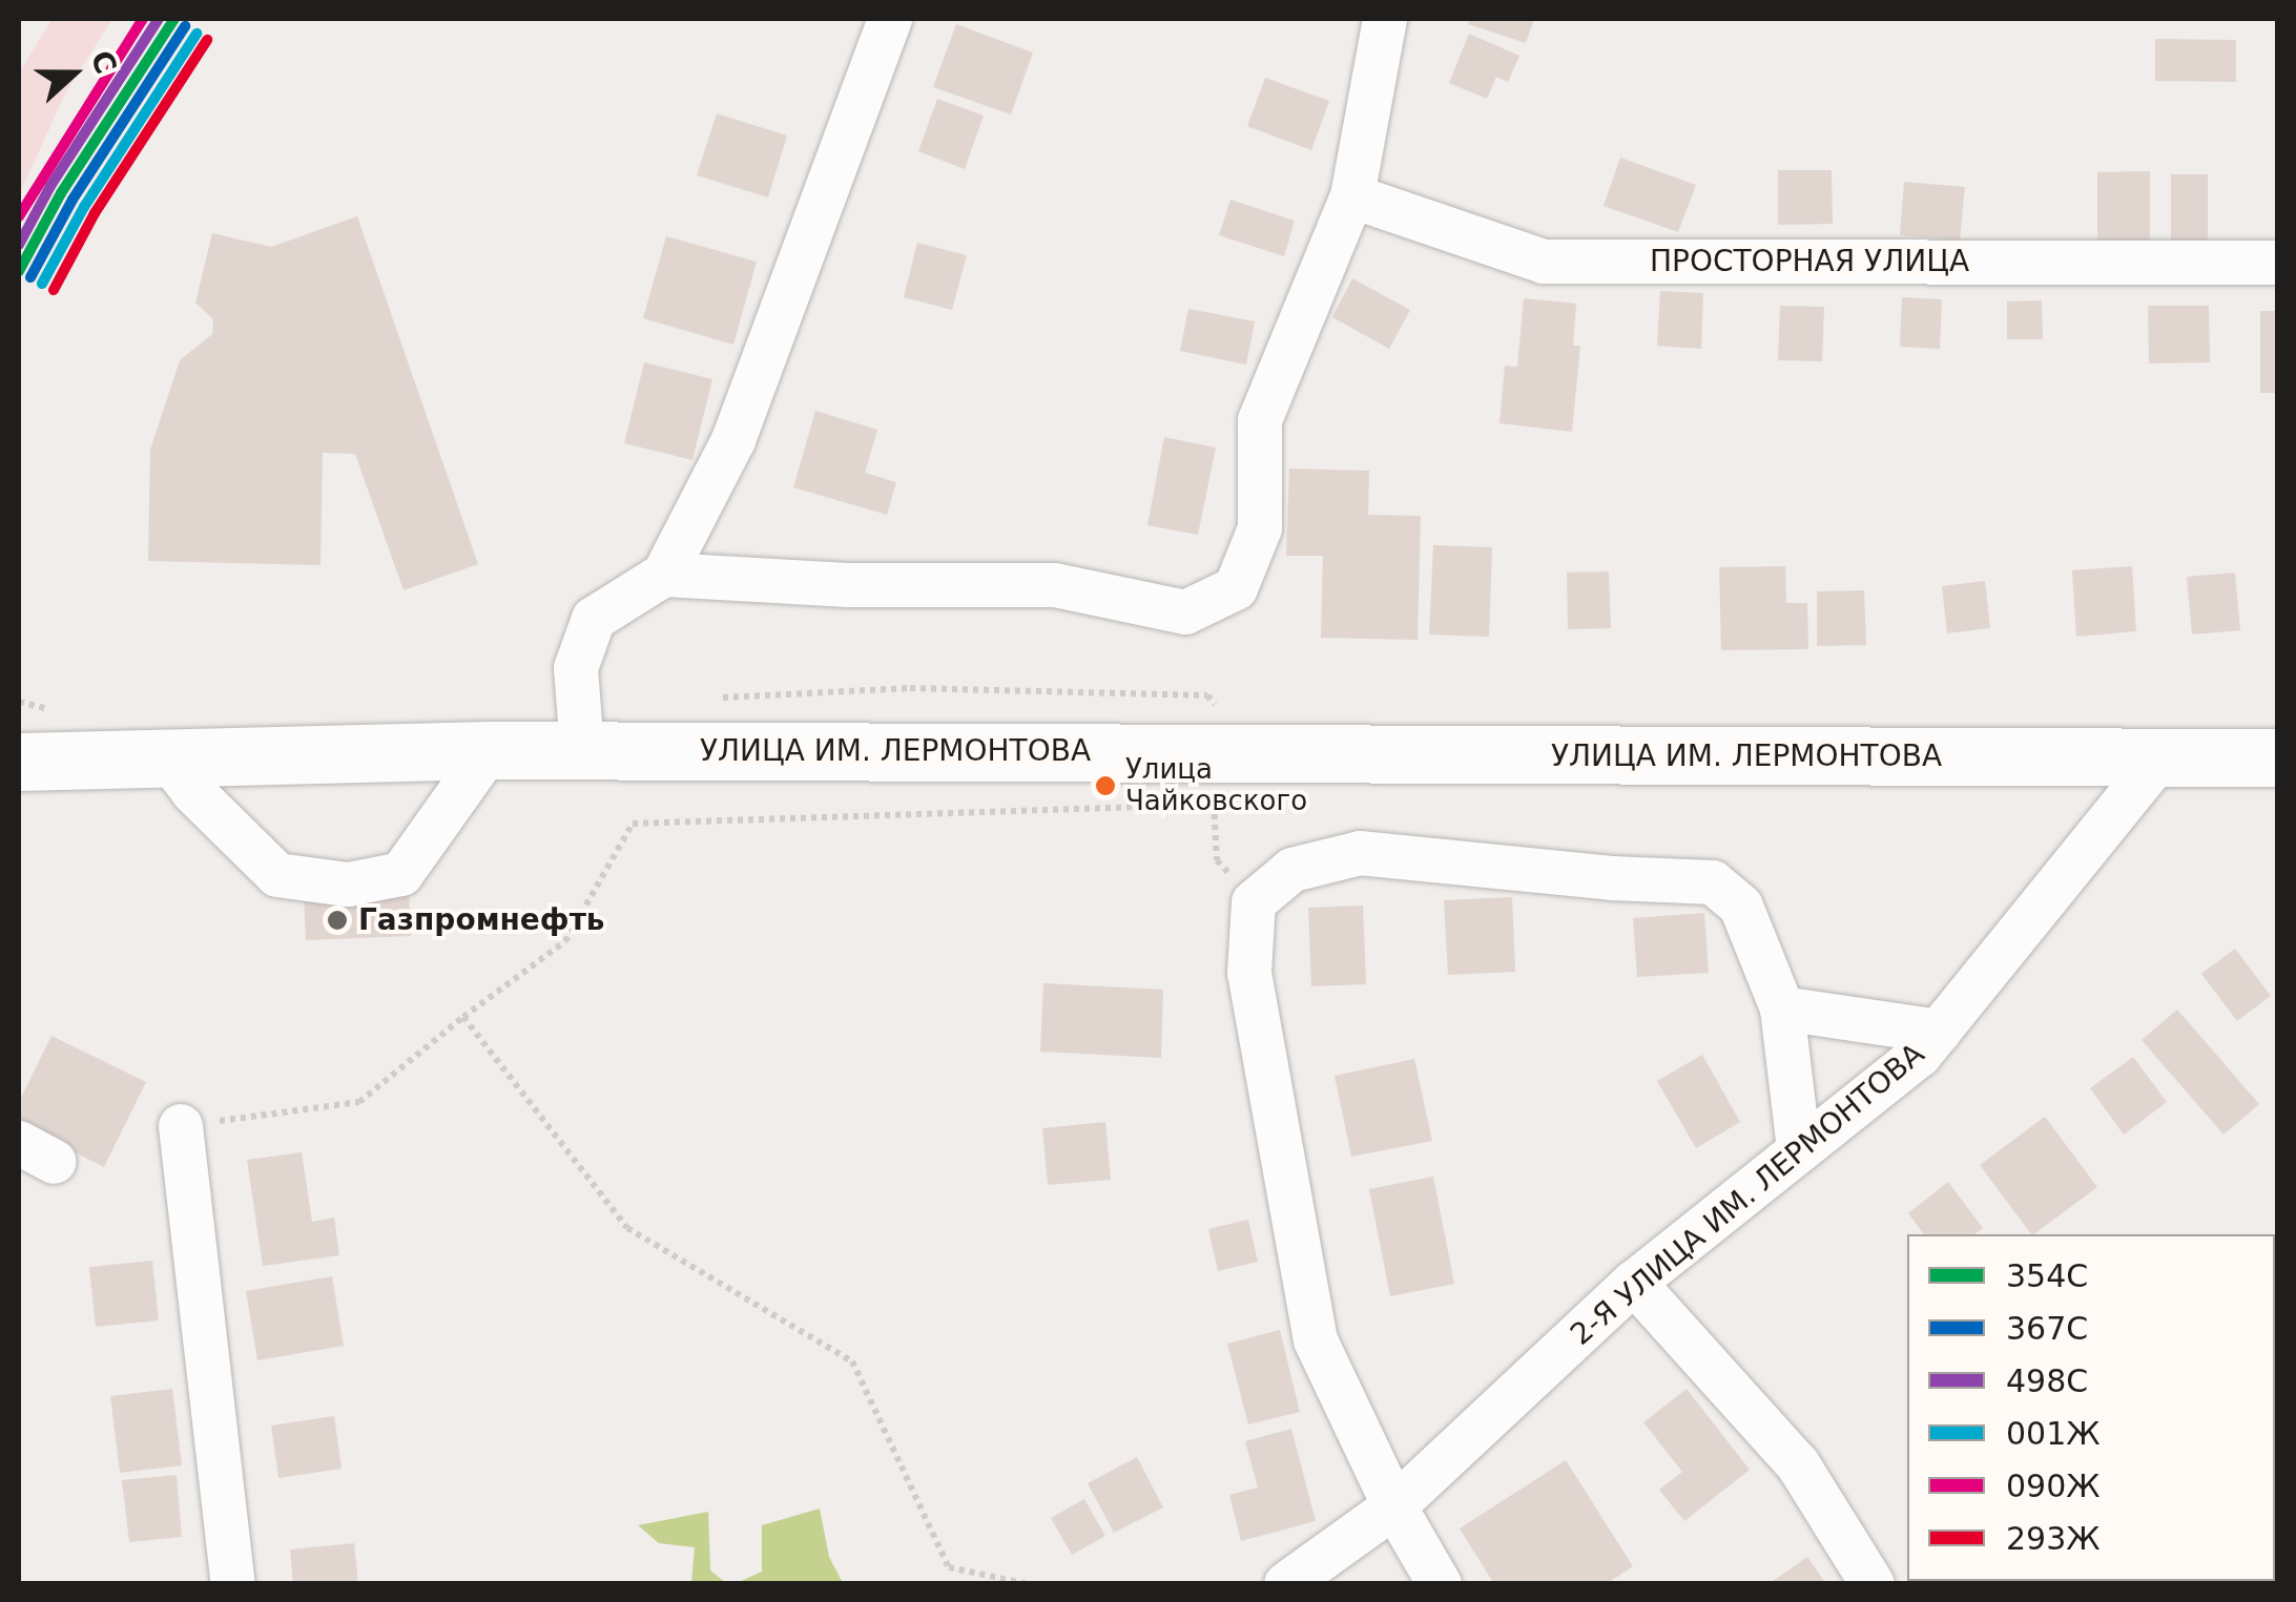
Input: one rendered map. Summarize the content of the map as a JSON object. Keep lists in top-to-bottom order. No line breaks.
{"streets":{"highway":["УЛИЦА ИМ. ЛЕРМОНТОВА"],"street":["ПРОСТОРНАЯ УЛИЦА","2-Я УЛИЦА ИМ. ЛЕРМОНТОВА"]},"crossings":[["УЛИЦА ИМ. ЛЕРМОНТОВА","2-Я УЛИЦА ИМ. ЛЕРМОНТОВА"]],"places":["Улица Чайковского","Газпромнефть"],"lines":["transit line 354С","transit line 498С","transit line 090Ж","transit line 367С","transit line 001Ж","transit line 293Ж"],"legend":["354С","367С","498С","001Ж","090Ж","293Ж"],"north":"right"}
